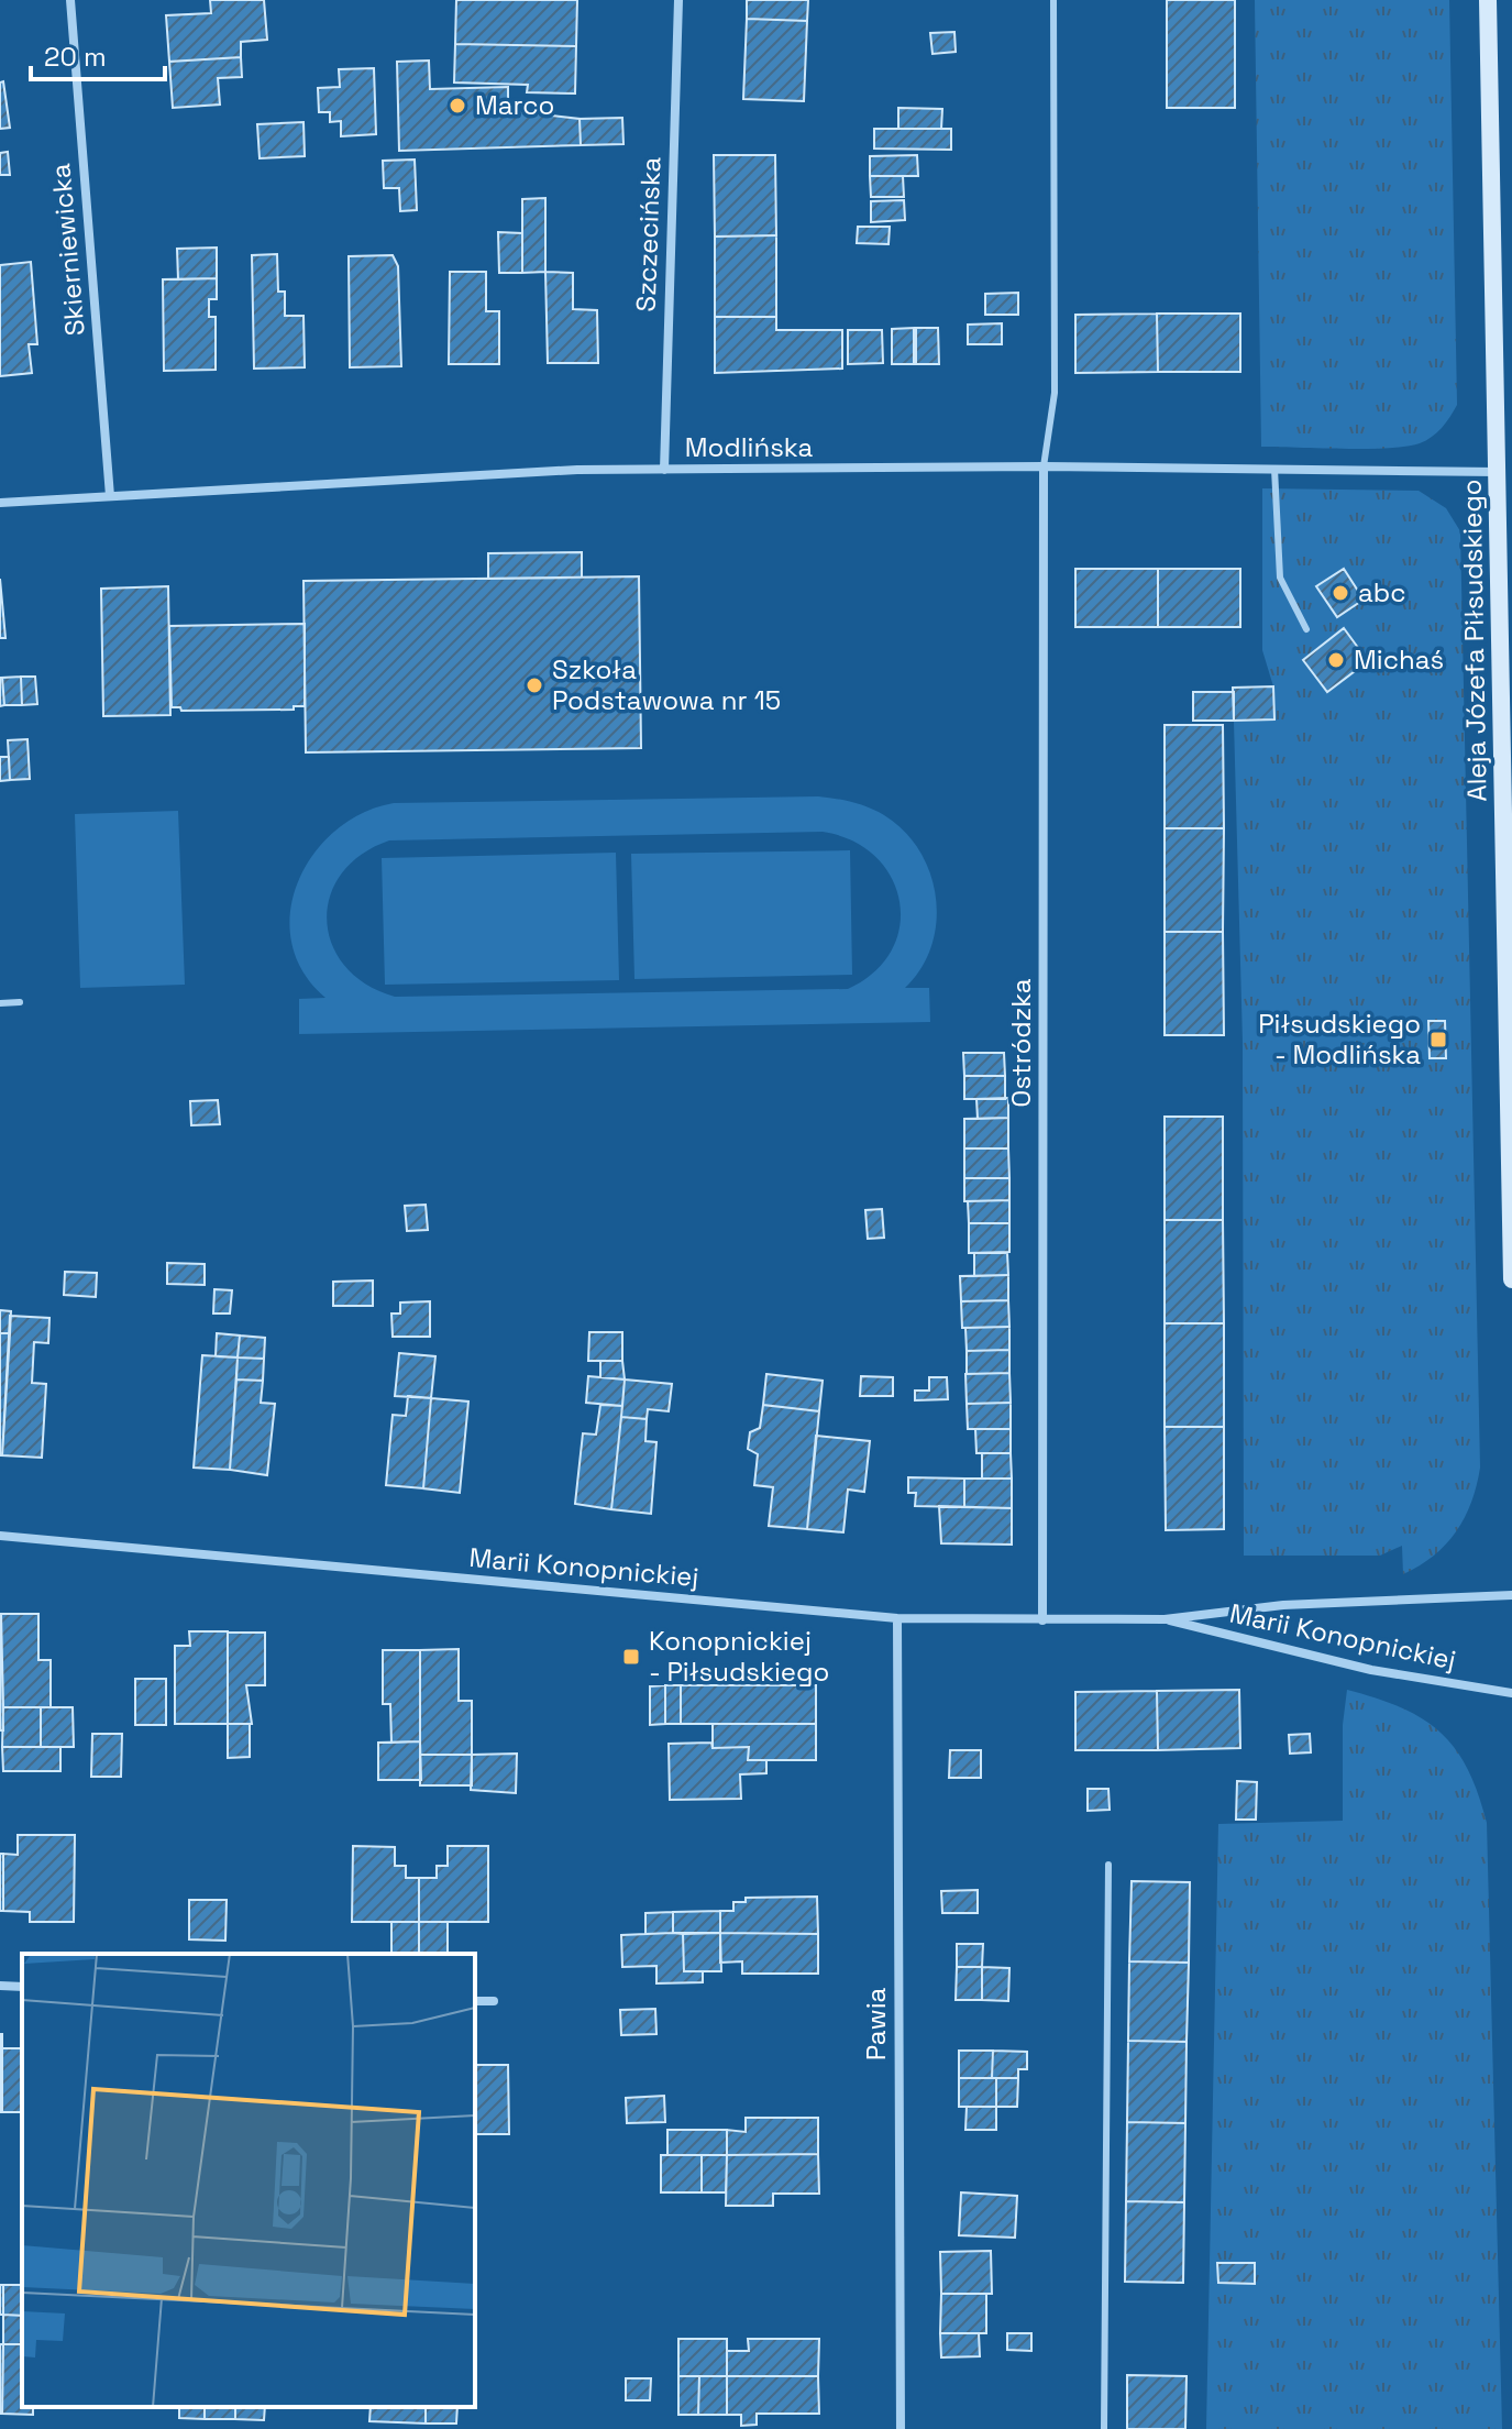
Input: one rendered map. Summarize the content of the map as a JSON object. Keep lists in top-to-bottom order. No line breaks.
{"streets":{"main road":["Aleja Józefa Piłsudskiego"],"street":["Szczecińska","Skierniewicka","Modlińska","Ostródzka","Marii Konopnickiej","Pawia"]},"crossings":[["Szczecińska","Modlińska"],["Skierniewicka","Modlińska"],["Modlińska","Aleja Józefa Piłsudskiego"],["Modlińska","Ostródzka"],["Ostródzka","Marii Konopnickiej"],["Marii Konopnickiej","Pawia"]],"places":{"other":["Marco","abc","Michaś","Szkoła Podstawowa nr 15"],"transit":["Piłsudskiego - Modlińska","Konopnickiej - Piłsudskiego"]},"scale_bar":"20 m"}
